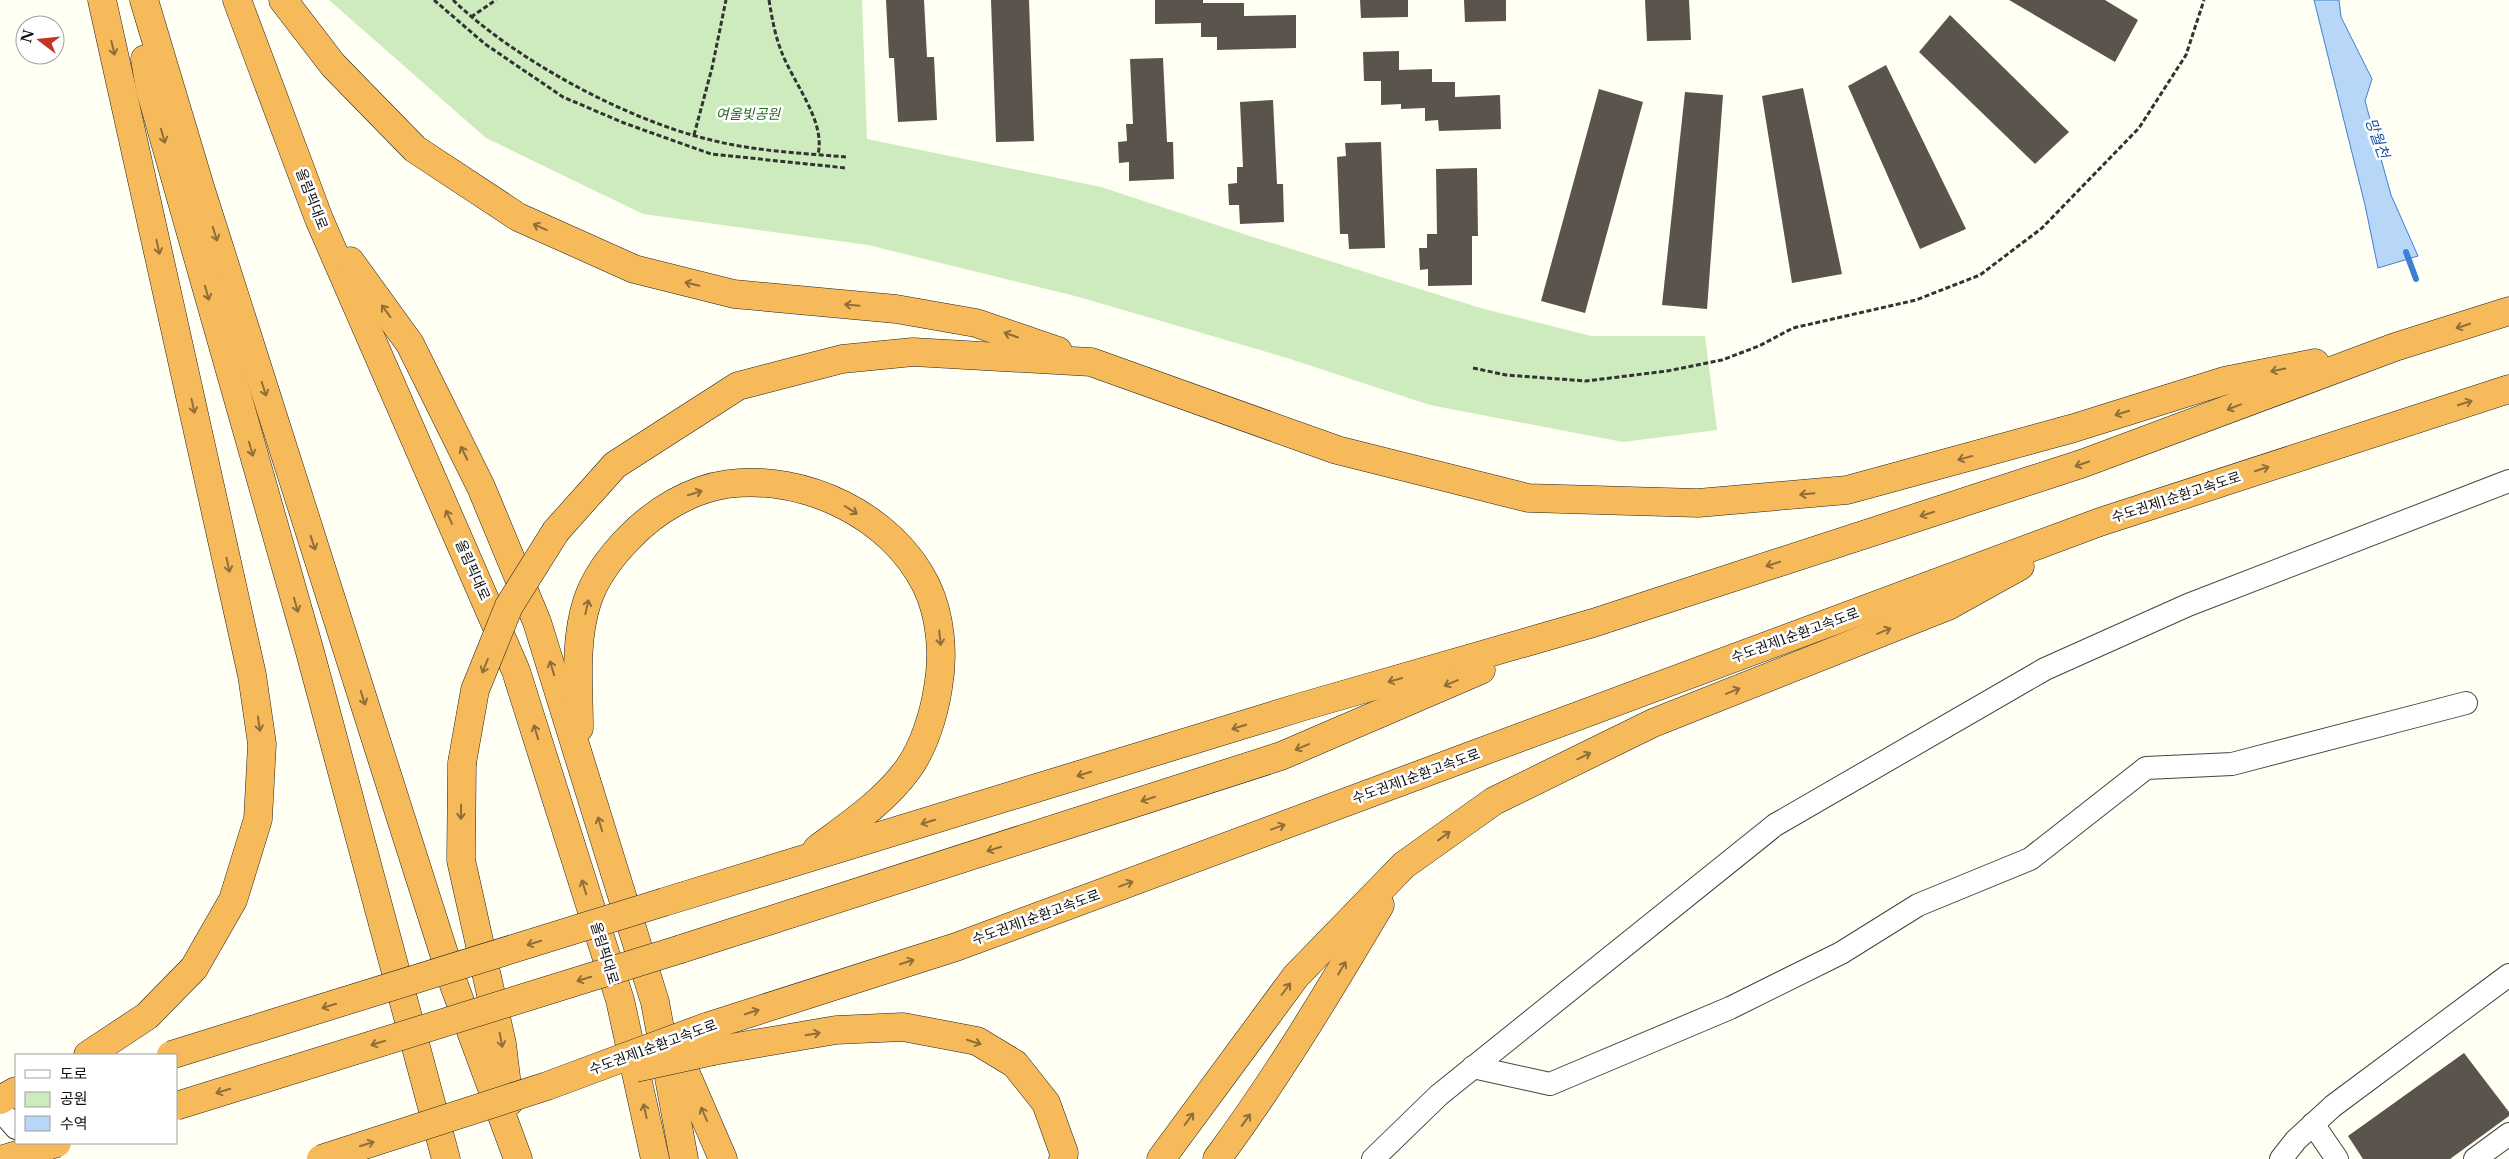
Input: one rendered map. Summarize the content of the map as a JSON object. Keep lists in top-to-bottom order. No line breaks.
{"streets":{"highway":["올림픽대로","수도권제1순환고속도로"]},"water":["망월천"],"parks":["여울빛공원"],"legend":["도로","공원","수역"],"north":"left"}
